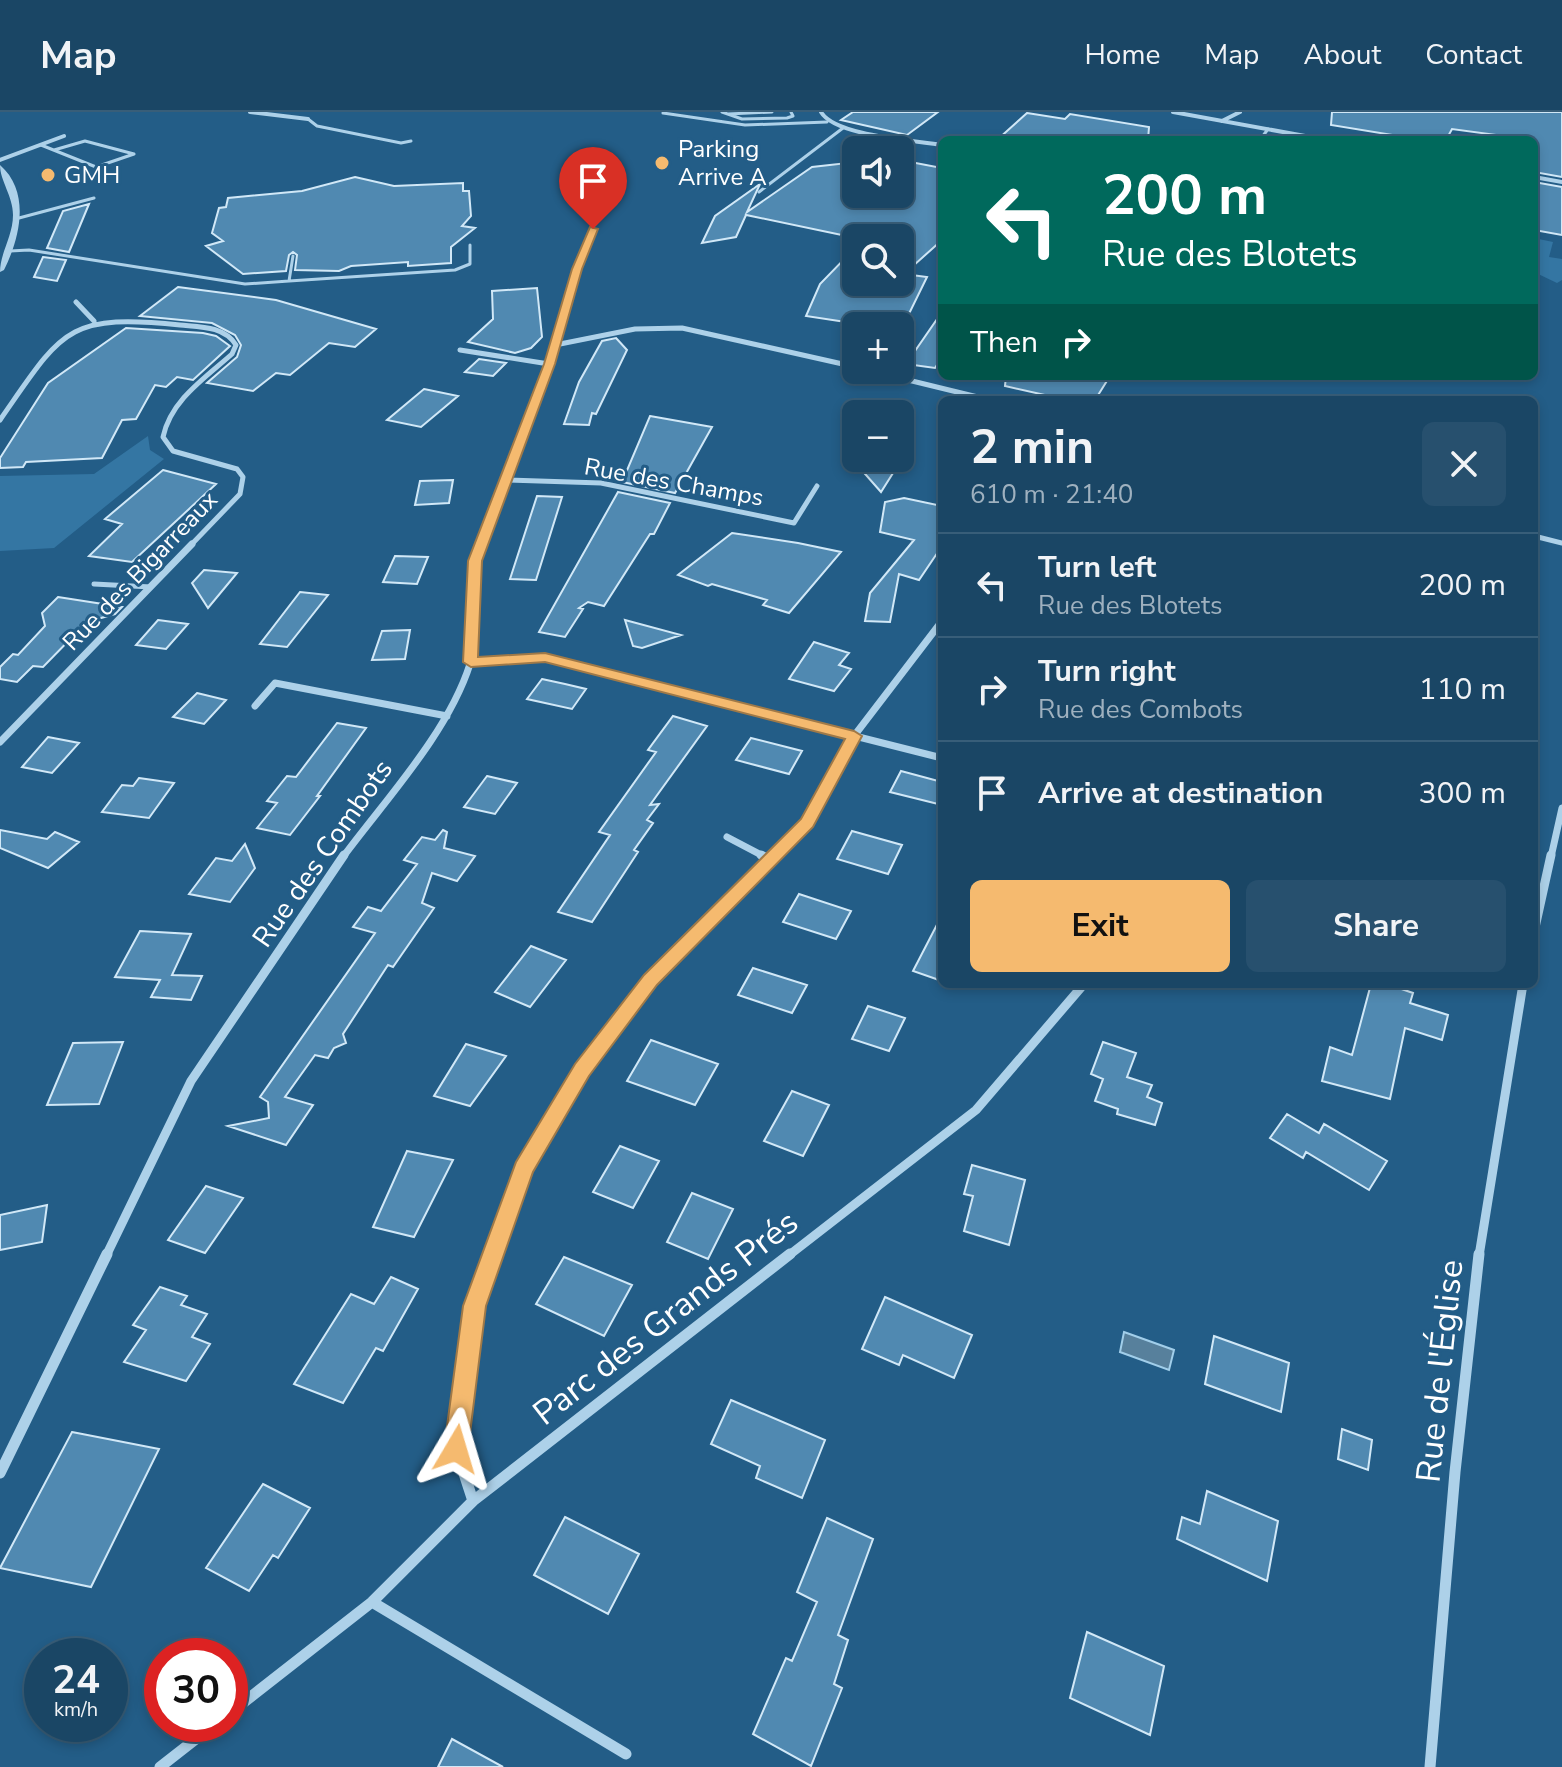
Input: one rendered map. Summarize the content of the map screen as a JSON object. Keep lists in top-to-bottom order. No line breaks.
{"streets":{"street":["Rue des Champs","Rue des Bigarreaux","Rue des Combots","Parc des Grands Prés","Rue de l'Église"]},"crossings":[["Rue des Champs","Rue des Combots"]],"places":["Parking Arrive A","GMH"],"page":{"header":"Map","nav":["Home","Map","About","Contact"],"map_buttons":["+","−"],"turn":["200 m","Rue des Blotets"],"then":"Then","heading":["2 min","610 m · 21:40"],"list":[{"name":"Turn left","note":"Rue des Blotets","value":"200 m"},{"name":"Turn right","note":"Rue des Combots","value":"110 m"},{"name":"Arrive at destination","value":"300 m"}],"buttons":["Exit","Share"],"speed":"24 km/h","limit":"30"}}
